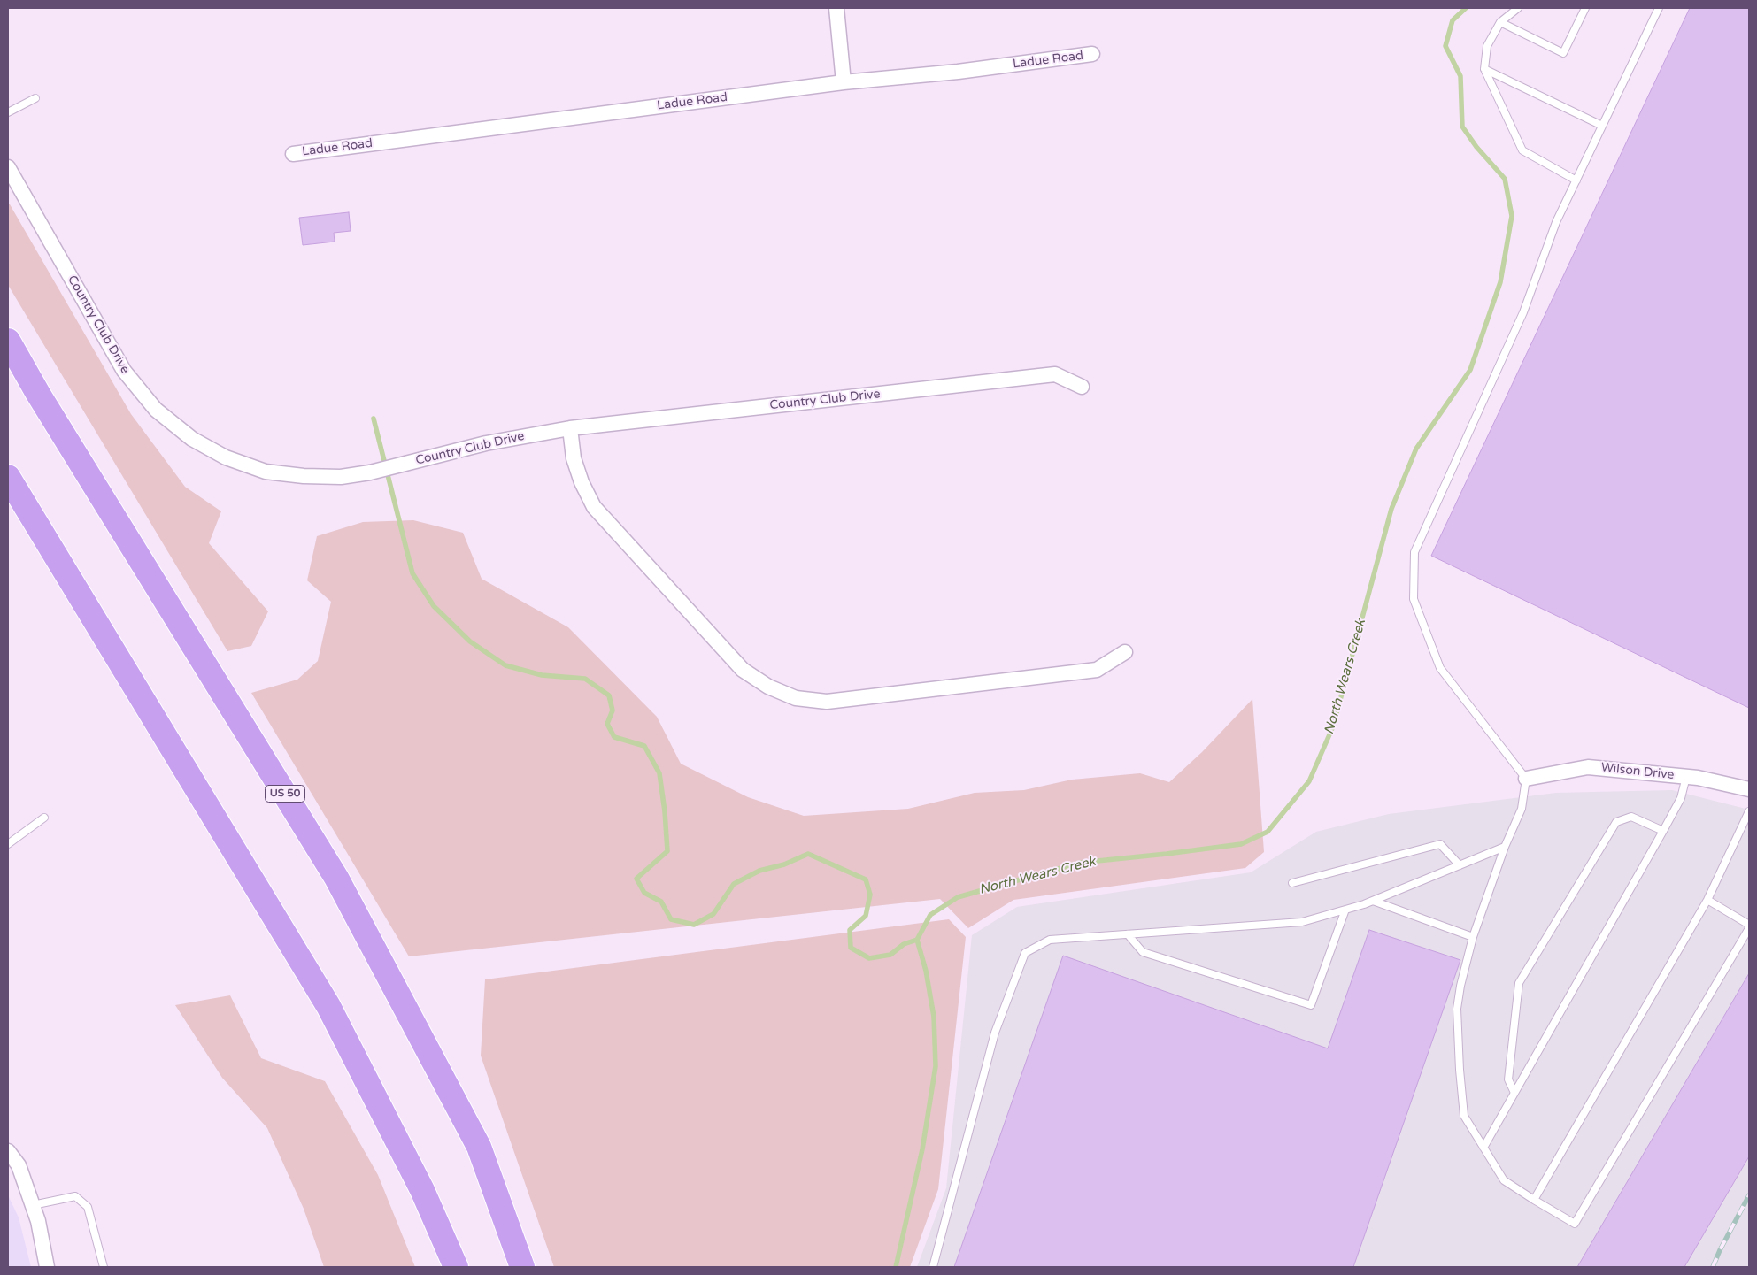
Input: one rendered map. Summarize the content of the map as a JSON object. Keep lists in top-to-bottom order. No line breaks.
{"streets":{"highway":["US 50"],"street":["Ladue Road","Country Club Drive","Wilson Drive"]},"water":["North Wears Creek"]}
